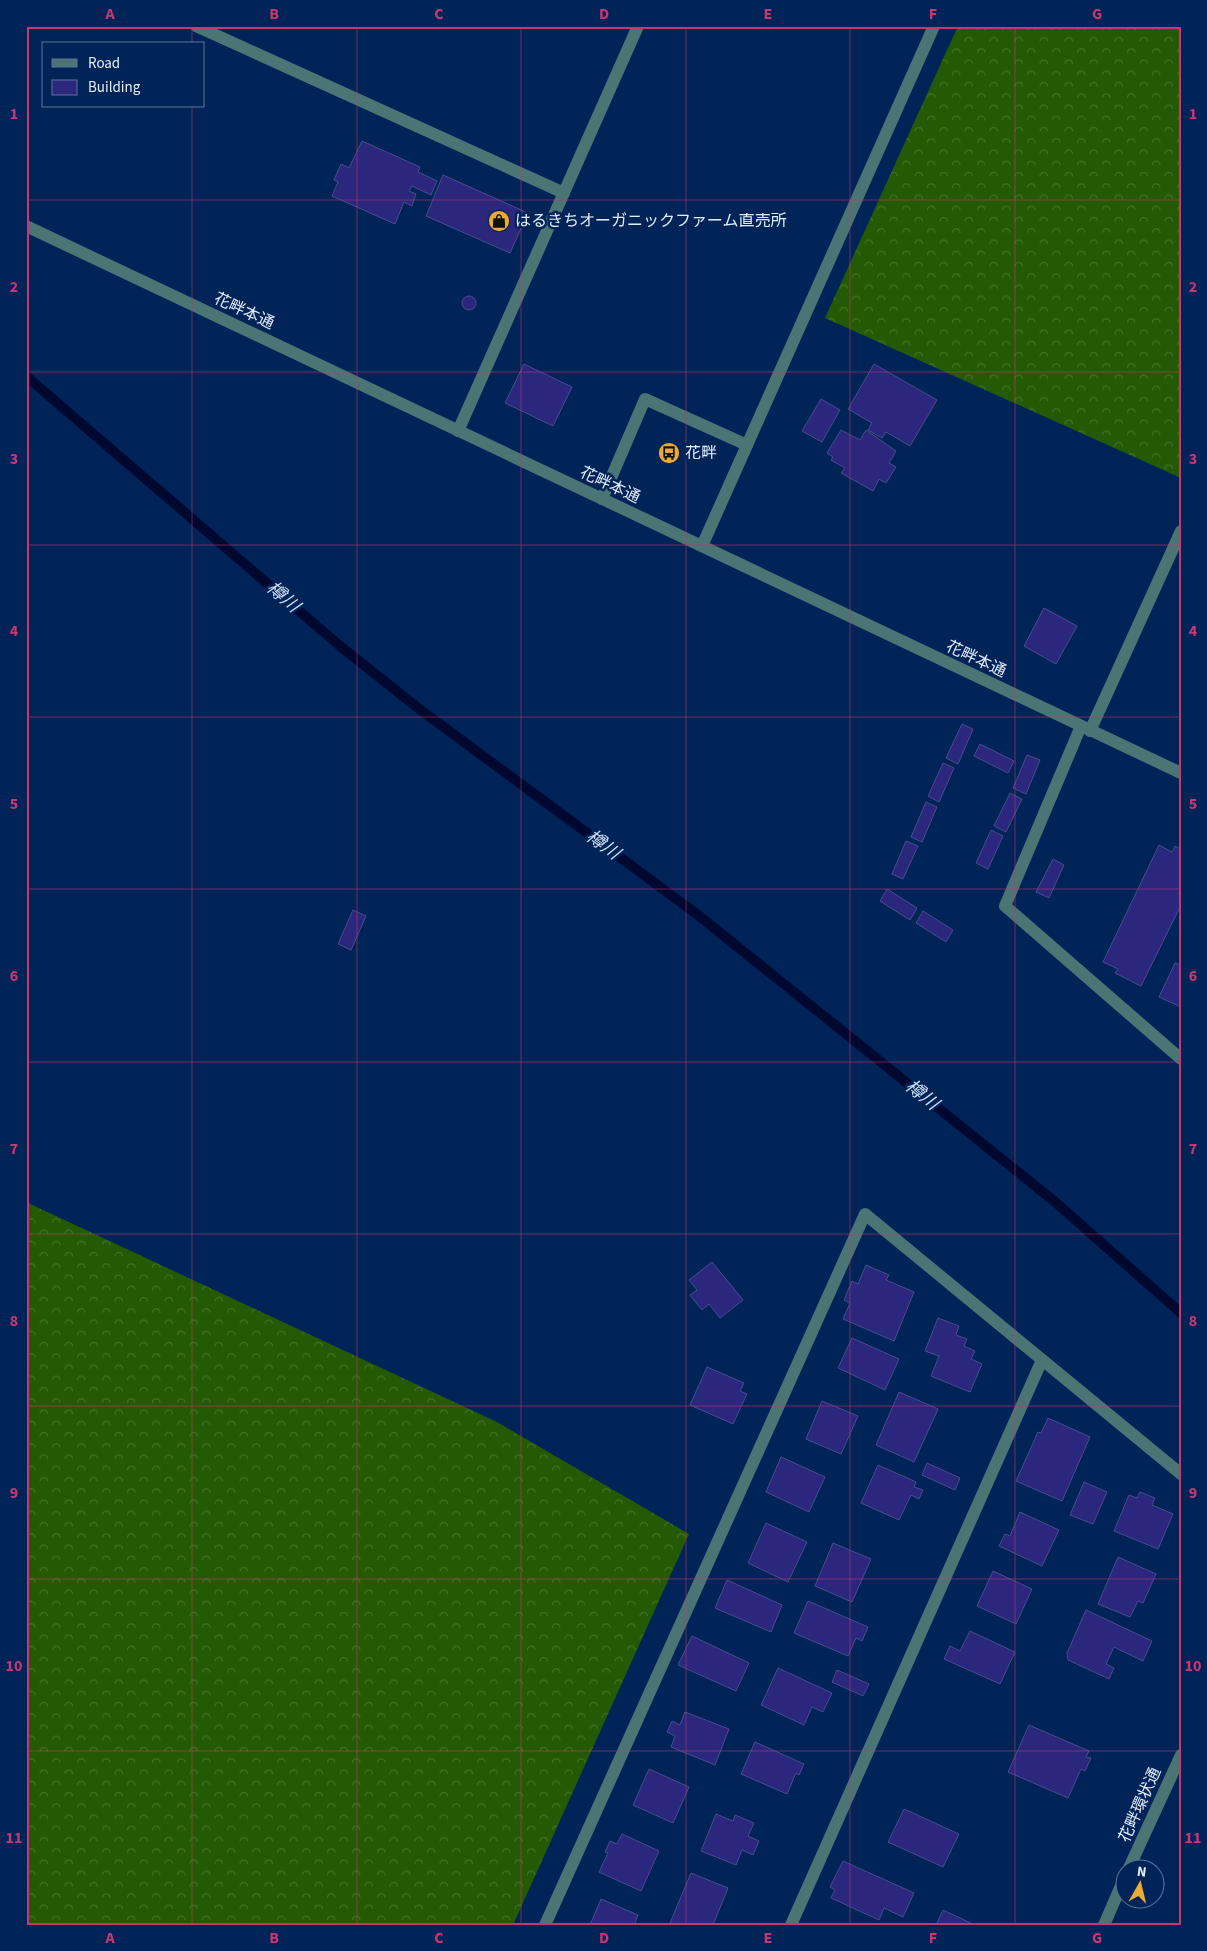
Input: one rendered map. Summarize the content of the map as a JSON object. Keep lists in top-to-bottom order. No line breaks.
{"streets":{"street":["花畔本通","花畔環状通"]},"water":["樽川"],"places":{"shop":["はるきちオーガニックファーム直売所"],"bus stop":["花畔"]},"legend":["Road","Building"],"north":"top","grid":{"columns":["A","B","C","D","E","F","G"],"rows":["1","2","3","4","5","6","7","8","9","10","11"]}}
